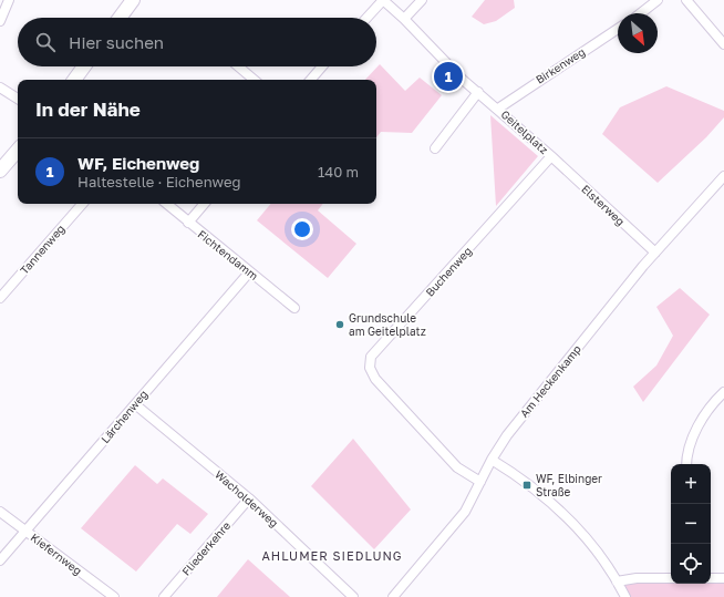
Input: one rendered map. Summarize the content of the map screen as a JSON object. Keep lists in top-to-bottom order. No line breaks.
{"streets":{"street":["Birkenweg","Geitelplatz","Elsterweg","Tannenweg","Fichtendamm","Buchenweg","Am Heckenkamp","Lärchenweg","Wacholderweg","Fliederkehre","Kiefernweg"]},"crossings":[["Birkenweg","Geitelplatz"],["Geitelplatz","Elsterweg"],["Geitelplatz","Buchenweg"],["Elsterweg","Buchenweg"],["Elsterweg","Am Heckenkamp"],["Fichtendamm","Lärchenweg"],["Buchenweg","Am Heckenkamp"],["Lärchenweg","Wacholderweg"],["Lärchenweg","Kiefernweg"],["Wacholderweg","Fliederkehre"]],"districts":["AHLUMER SIEDLUNG"],"places":{"other":["Grundschule am Geitelplatz"],"transit":["WF, Elbinger Straße"]},"north":"bottom right","page":{"search":"Hier suchen","pins":"1","heading":"In der Nähe","list":[{"mark":"1","name":"WF, Eichenweg","note":"Haltestelle · Eichenweg","value":"140 m"}],"map_buttons":["+","−"]}}
